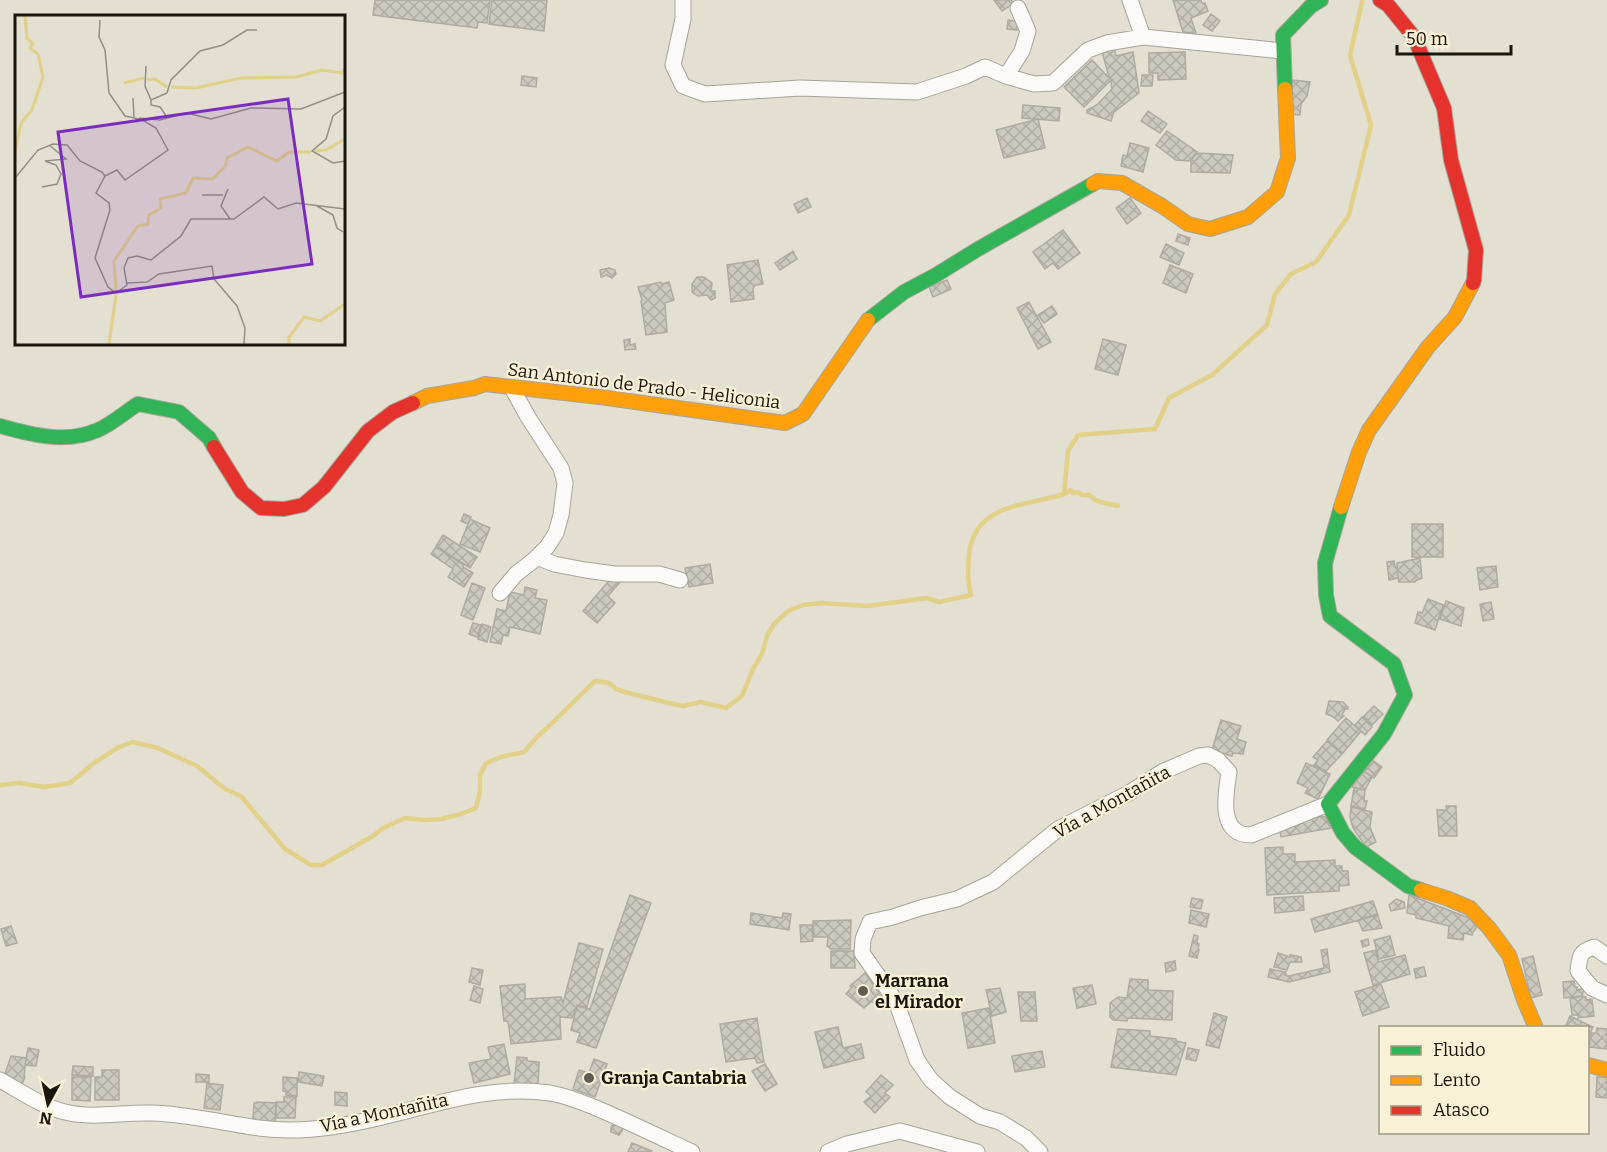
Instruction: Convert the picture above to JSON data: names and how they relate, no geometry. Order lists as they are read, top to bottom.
{
  "streets": {
    "street": ["San Antonio de Prado - Heliconia", "Vía a Montañita"]
  },
  "places": ["Marrana el Mirador", "Granja Cantabria"],
  "legend": ["Fluido", "Lento", "Atasco"],
  "scale_bar": "50 m",
  "north": "bottom"
}
